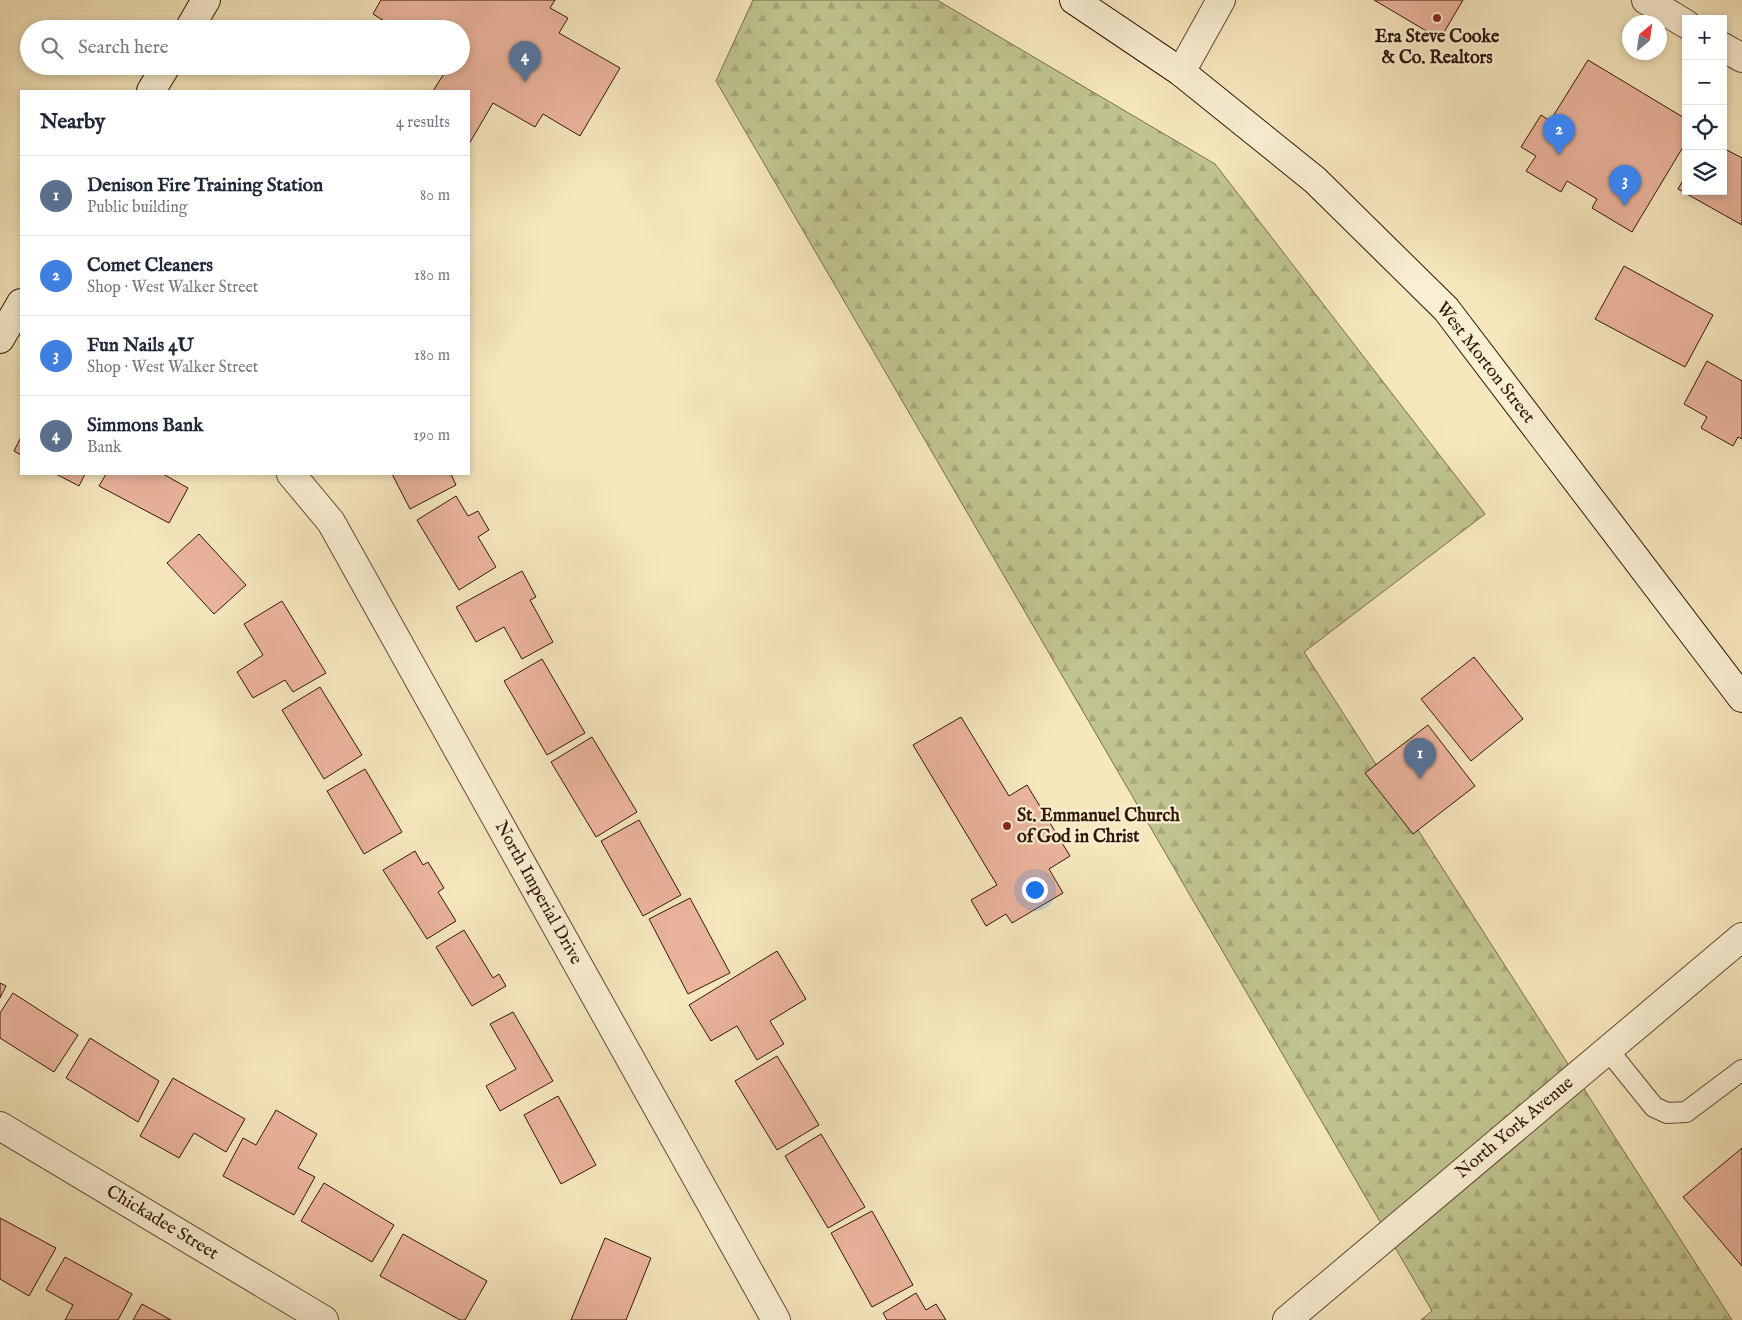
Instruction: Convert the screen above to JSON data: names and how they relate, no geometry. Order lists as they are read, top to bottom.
{
  "streets": {
    "street": [
      "West Morton Street",
      "North Imperial Drive",
      "North York Avenue",
      "Chickadee Street"
    ]
  },
  "places": ["Era Steve Cooke & Co. Realtors", "St. Emmanuel Church of God in Christ"],
  "north": "top right",
  "page": {
    "map_buttons": ["+", "−"],
    "search": "Search here",
    "pins": [
      "4",
      "2",
      "3",
      "1"
    ],
    "heading": ["Nearby", "4 results"],
    "list": [
      {
        "mark": "1",
        "name": "Denison Fire Training Station",
        "note": "Public building",
        "value": "80 m"
      },
      {
        "mark": "2",
        "name": "Comet Cleaners",
        "note": "Shop · West Walker Street",
        "value": "180 m"
      },
      {
        "mark": "3",
        "name": "Fun Nails 4U",
        "note": "Shop · West Walker Street",
        "value": "180 m"
      },
      {
        "mark": "4",
        "name": "Simmons Bank",
        "note": "Bank",
        "value": "190 m"
      }
    ]
  }
}
